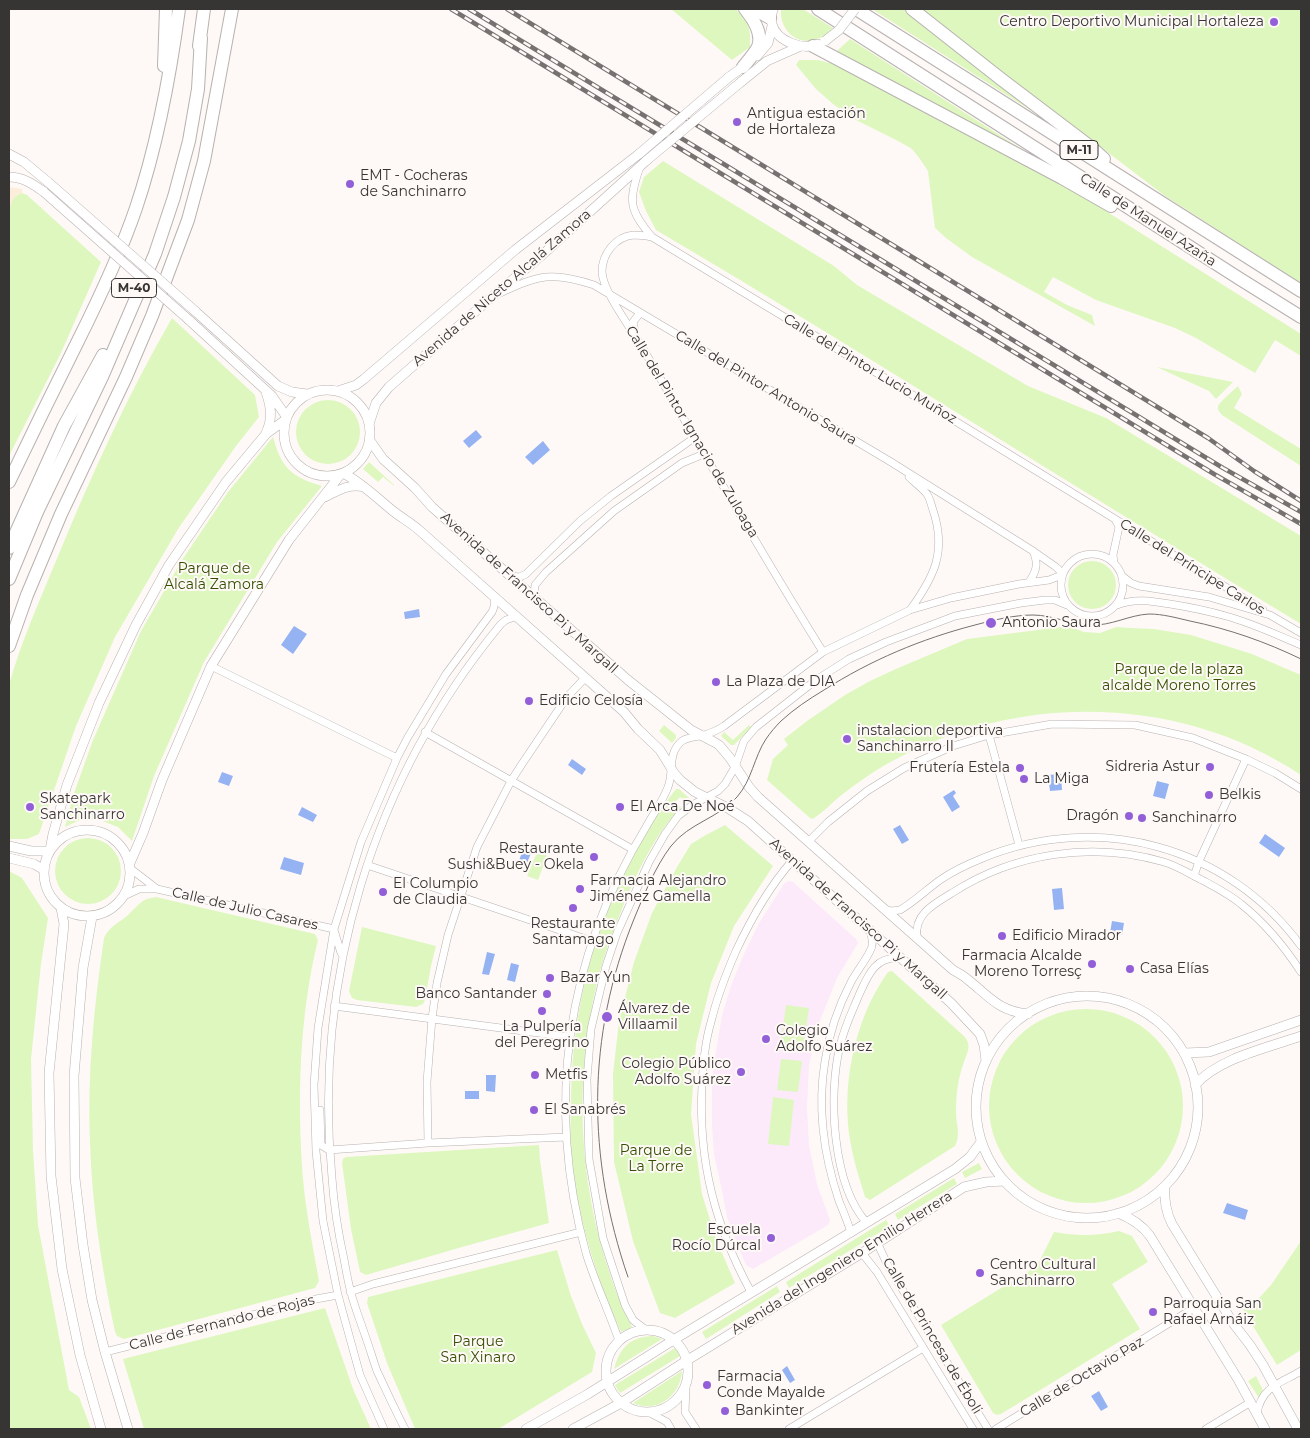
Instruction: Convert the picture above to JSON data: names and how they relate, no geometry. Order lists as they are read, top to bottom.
{
  "streets": {
    "highway": ["M-11", "Calle de Manuel Azaña", "M-40"],
    "street": [
      "Avenida de Niceto Alcalá Zamora",
      "Calle del Pintor Lucio Muñoz",
      "Calle del Pintor Antonio Saura",
      "Calle del Pintor Ignacio de Zuloaga",
      "Calle del Príncipe Carlos",
      "Avenida de Francisco Pi y Margall",
      "Calle de Julio Casares",
      "Avenida del Ingeniero Emilio Herrera",
      "Calle de Fernando de Rojas",
      "Calle de Princesa de Éboli",
      "Calle de Octavio Paz"
    ]
  },
  "crossings": [
    ["Calle de Manuel Azaña", "Avenida de Niceto Alcalá Zamora"],
    ["Avenida de Niceto Alcalá Zamora", "Calle del Pintor Lucio Muñoz"],
    ["Avenida de Niceto Alcalá Zamora", "Calle del Pintor Antonio Saura"],
    ["Avenida de Niceto Alcalá Zamora", "Avenida de Francisco Pi y Margall"],
    ["Calle del Pintor Lucio Muñoz", "Calle del Pintor Ignacio de Zuloaga"],
    ["Calle del Pintor Lucio Muñoz", "Calle del Príncipe Carlos"],
    ["Calle del Pintor Antonio Saura", "Calle del Pintor Ignacio de Zuloaga"],
    ["Calle del Pintor Antonio Saura", "Calle del Príncipe Carlos"],
    ["Avenida del Ingeniero Emilio Herrera", "Calle de Princesa de Éboli"]
  ],
  "parks": [
    "Parque de Alcalá Zamora",
    "Parque de la plaza alcalde Moreno Torres",
    "Parque de La Torre",
    "Parque San Xinaro"
  ],
  "places": [
    "Centro Deportivo Municipal Hortaleza",
    "Antigua estación de Hortaleza",
    "EMT - Cocheras de Sanchinarro",
    "Antonio Saura",
    "La Plaza de DIA",
    "Edificio Celosía",
    "instalacion deportiva Sanchinarro II",
    "Sidreria Astur",
    "Frutería Estela",
    "La Miga",
    "Belkis",
    "Skatepark Sanchinarro",
    "El Arca De Noé",
    "Dragón",
    "Sanchinarro",
    "Restaurante Sushi&Buey - Okela",
    "Farmacia Alejandro Jiménez Gamella",
    "El Columpio de Claudia",
    "Restaurante Santamago",
    "Edificio Mirador",
    "Farmacia Alcalde Moreno Torresç",
    "Casa Elías",
    "Bazar Yun",
    "Banco Santander",
    "La Pulpería del Peregrino",
    "Álvarez de Villaamil",
    "Colegio Adolfo Suárez",
    "Colegio Público Adolfo Suárez",
    "Metfis",
    "El Sanabrés",
    "Escuela Rocío Dúrcal",
    "Centro Cultural Sanchinarro",
    "Parroquia San Rafael Arnáiz",
    "Farmacia Conde Mayalde",
    "Bankinter"
  ]
}
